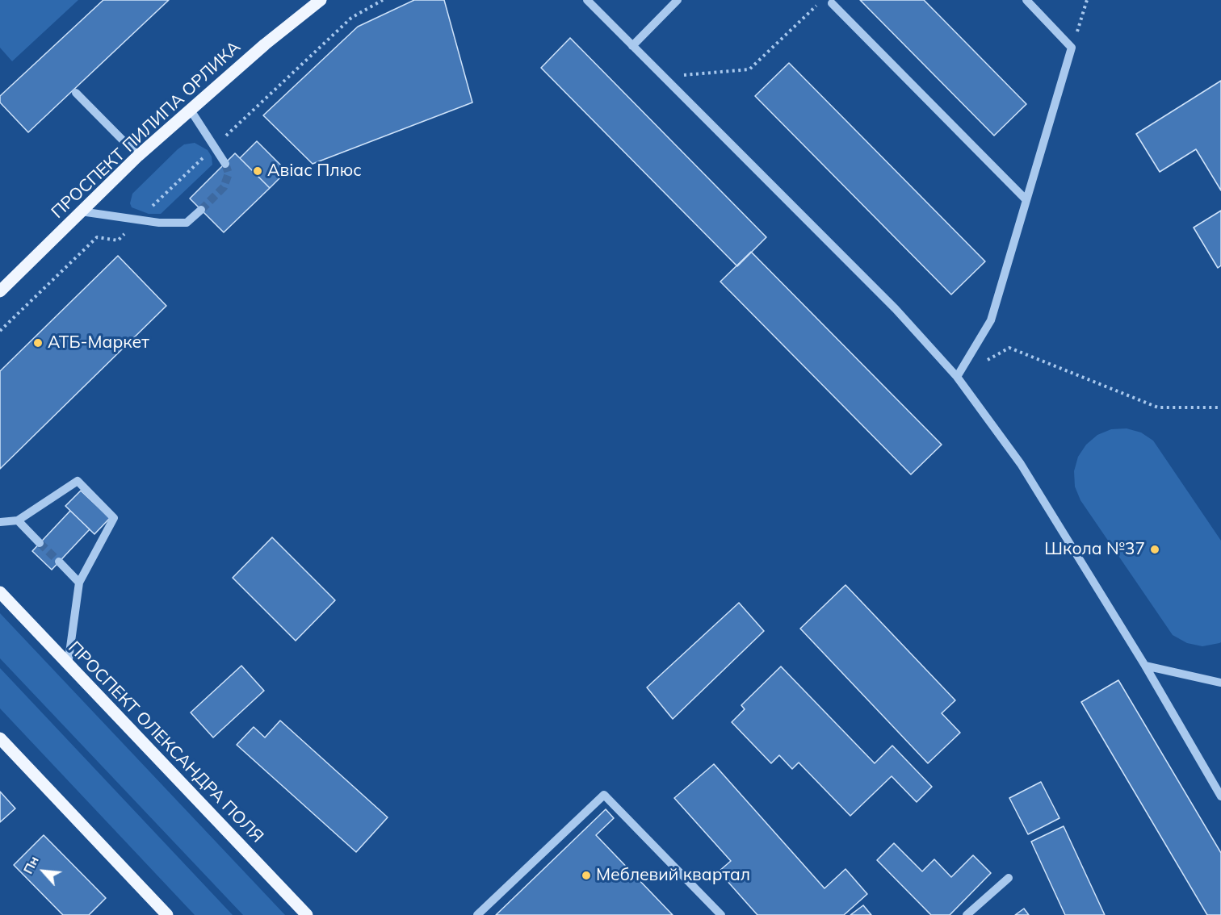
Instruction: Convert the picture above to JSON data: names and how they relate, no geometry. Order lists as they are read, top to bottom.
{
  "streets": {
    "main road": ["ПРОСПЕКТ ПИЛИПА ОРЛИКА", "ПРОСПЕКТ ОЛЕКСАНДРА ПОЛЯ"]
  },
  "places": [
    "Авіас Плюс",
    "АТБ-Маркет",
    "Школа №37",
    "Меблевий квартал"
  ],
  "north": "top left"
}
